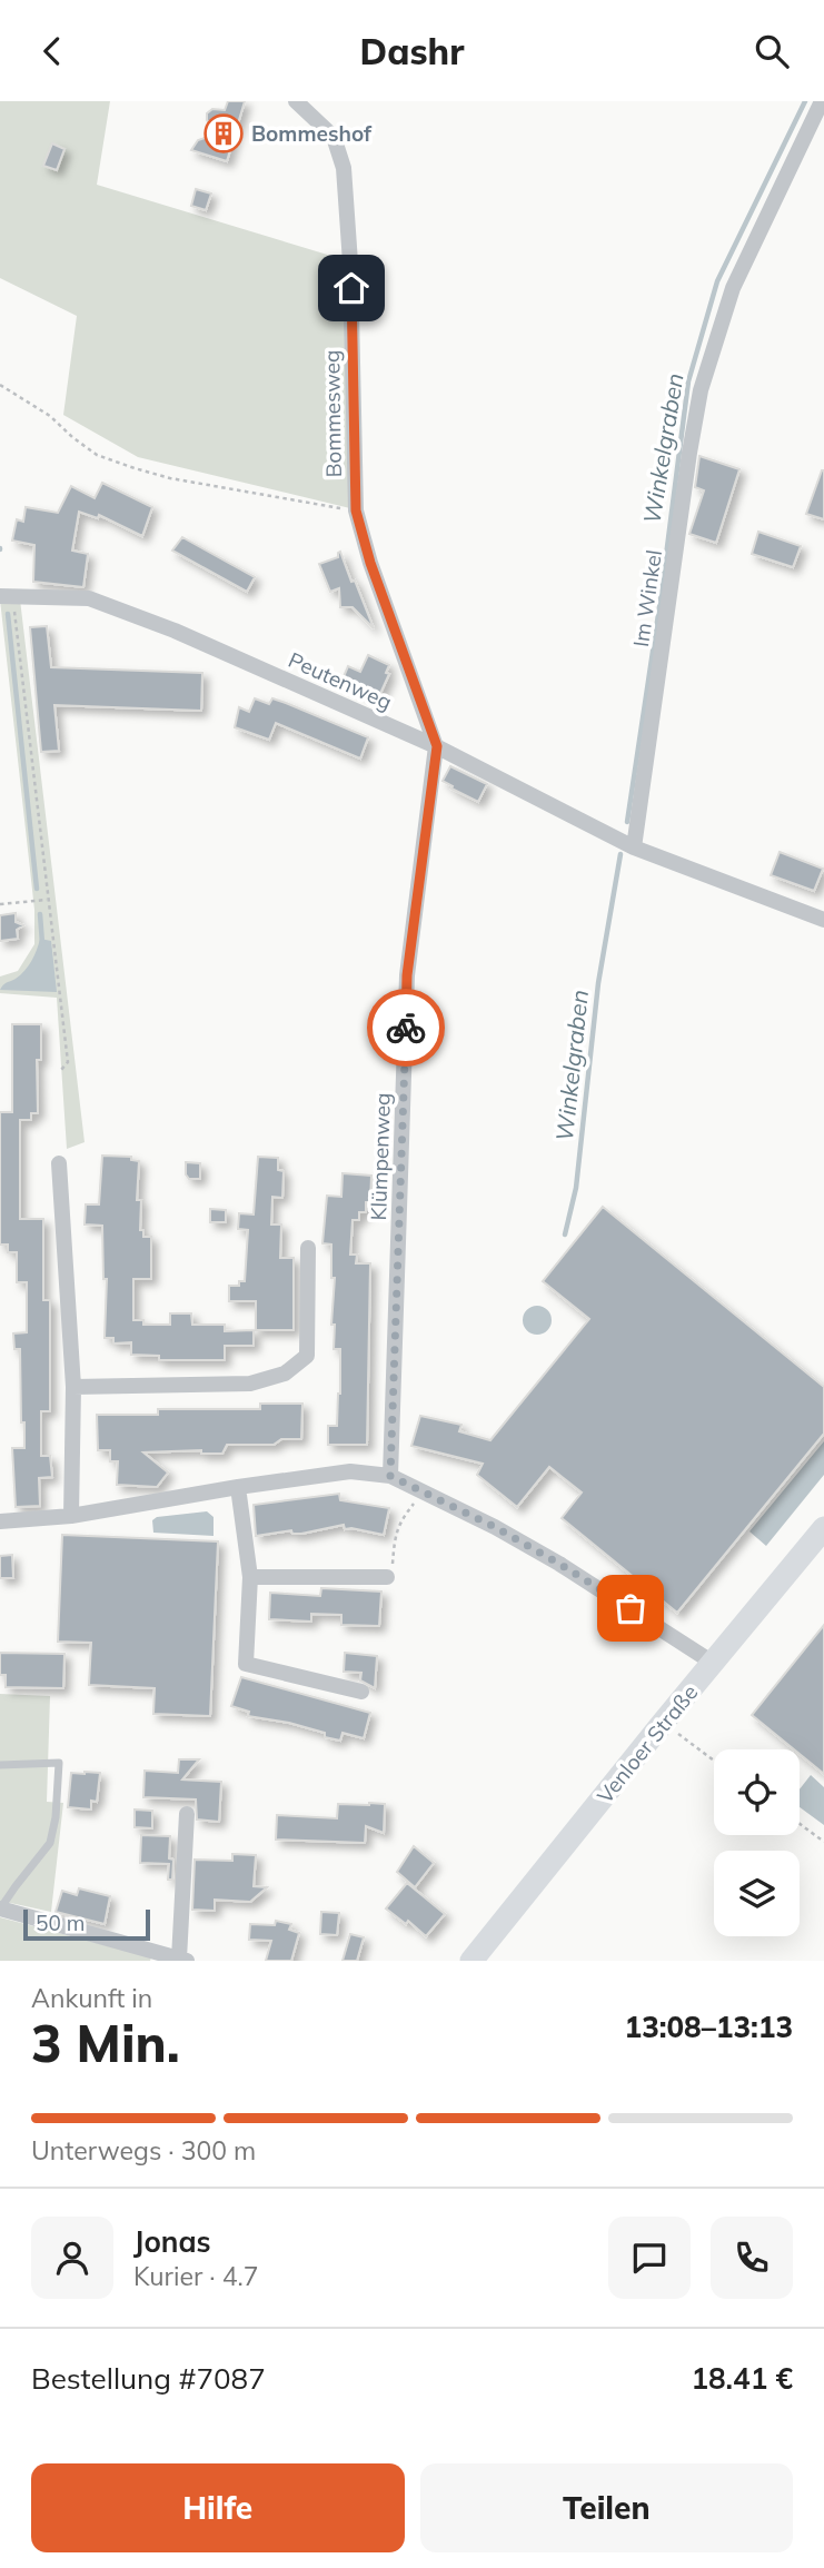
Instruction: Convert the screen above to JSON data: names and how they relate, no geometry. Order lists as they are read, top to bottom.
{
  "streets": {
    "main road": ["Venloer Straße"],
    "street": [
      "Bommesweg",
      "Im Winkel",
      "Peutenweg",
      "Klümpenweg"
    ]
  },
  "crossings": [
    ["Bommesweg", "Peutenweg"],
    ["Bommesweg", "Klümpenweg"],
    ["Im Winkel", "Peutenweg"],
    ["Peutenweg", "Klümpenweg"]
  ],
  "water": ["Winkelgraben"],
  "places": {
    "building": ["Bommeshof"]
  },
  "scale_bar": "50 m",
  "page": {
    "header": "Dashr",
    "scale": "50 m",
    "heading": ["3 Min.", "Ankunft in", "13:08–13:13"],
    "panel": [
      "Jonas",
      "Kurier · 4.7",
      "Bestellung #7087",
      "18.41 €"
    ],
    "bar": "Unterwegs · 300 m",
    "buttons": ["Hilfe", "Teilen"]
  }
}
